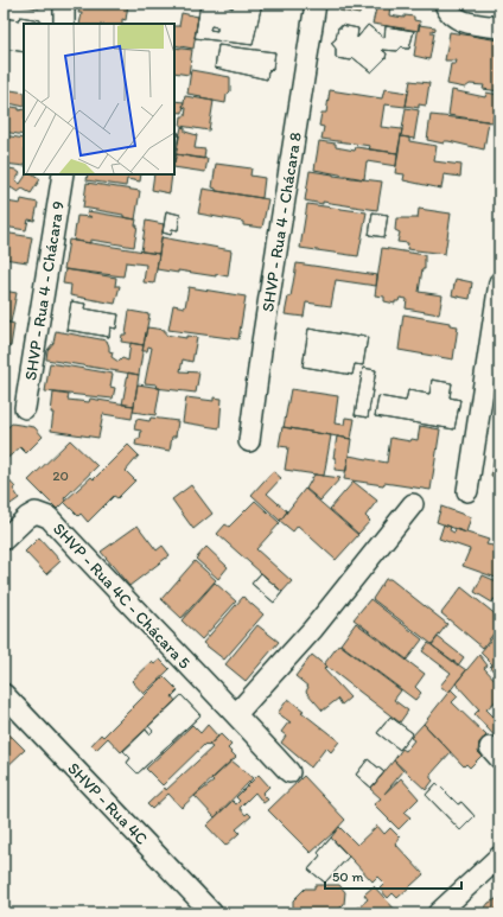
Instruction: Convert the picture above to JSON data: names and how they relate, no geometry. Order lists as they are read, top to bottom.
{
  "streets": {
    "street": [
      "SHVP - Rua 4 - Chácara 8",
      "SHVP - Rua 4 - Chácara 9",
      "SHVP - Rua 4C - Chácara 5",
      "SHVP - Rua 4C"
    ]
  },
  "house_numbers": ["20"],
  "scale_bar": "50 m"
}
